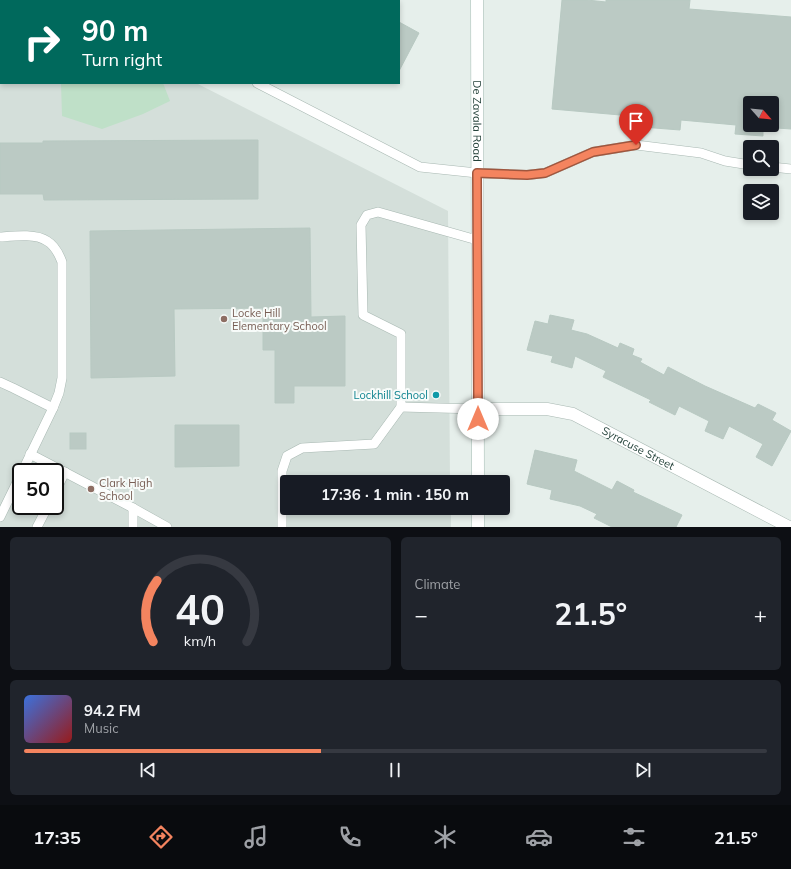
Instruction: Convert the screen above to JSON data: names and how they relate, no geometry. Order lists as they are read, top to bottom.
{
  "streets": {
    "main road": ["De Zavala Road", "Syracuse Street"]
  },
  "crossings": [
    ["De Zavala Road", "Syracuse Street"]
  ],
  "places": ["Locke Hill Elementary School", "Lockhill School", "Clark High School"],
  "north": "bottom right",
  "page": {
    "turn": ["90 m", "Turn right"],
    "limit": "50",
    "trip": "17:36 · 1 min · 150 m",
    "tile": "Climate",
    "heat": ["−", "21.5°", "+"],
    "song": ["94.2 FM", "Music"],
    "tabs": ["17:35", "21.5°"],
    "gauge": ["40", "km/h"]
  }
}
